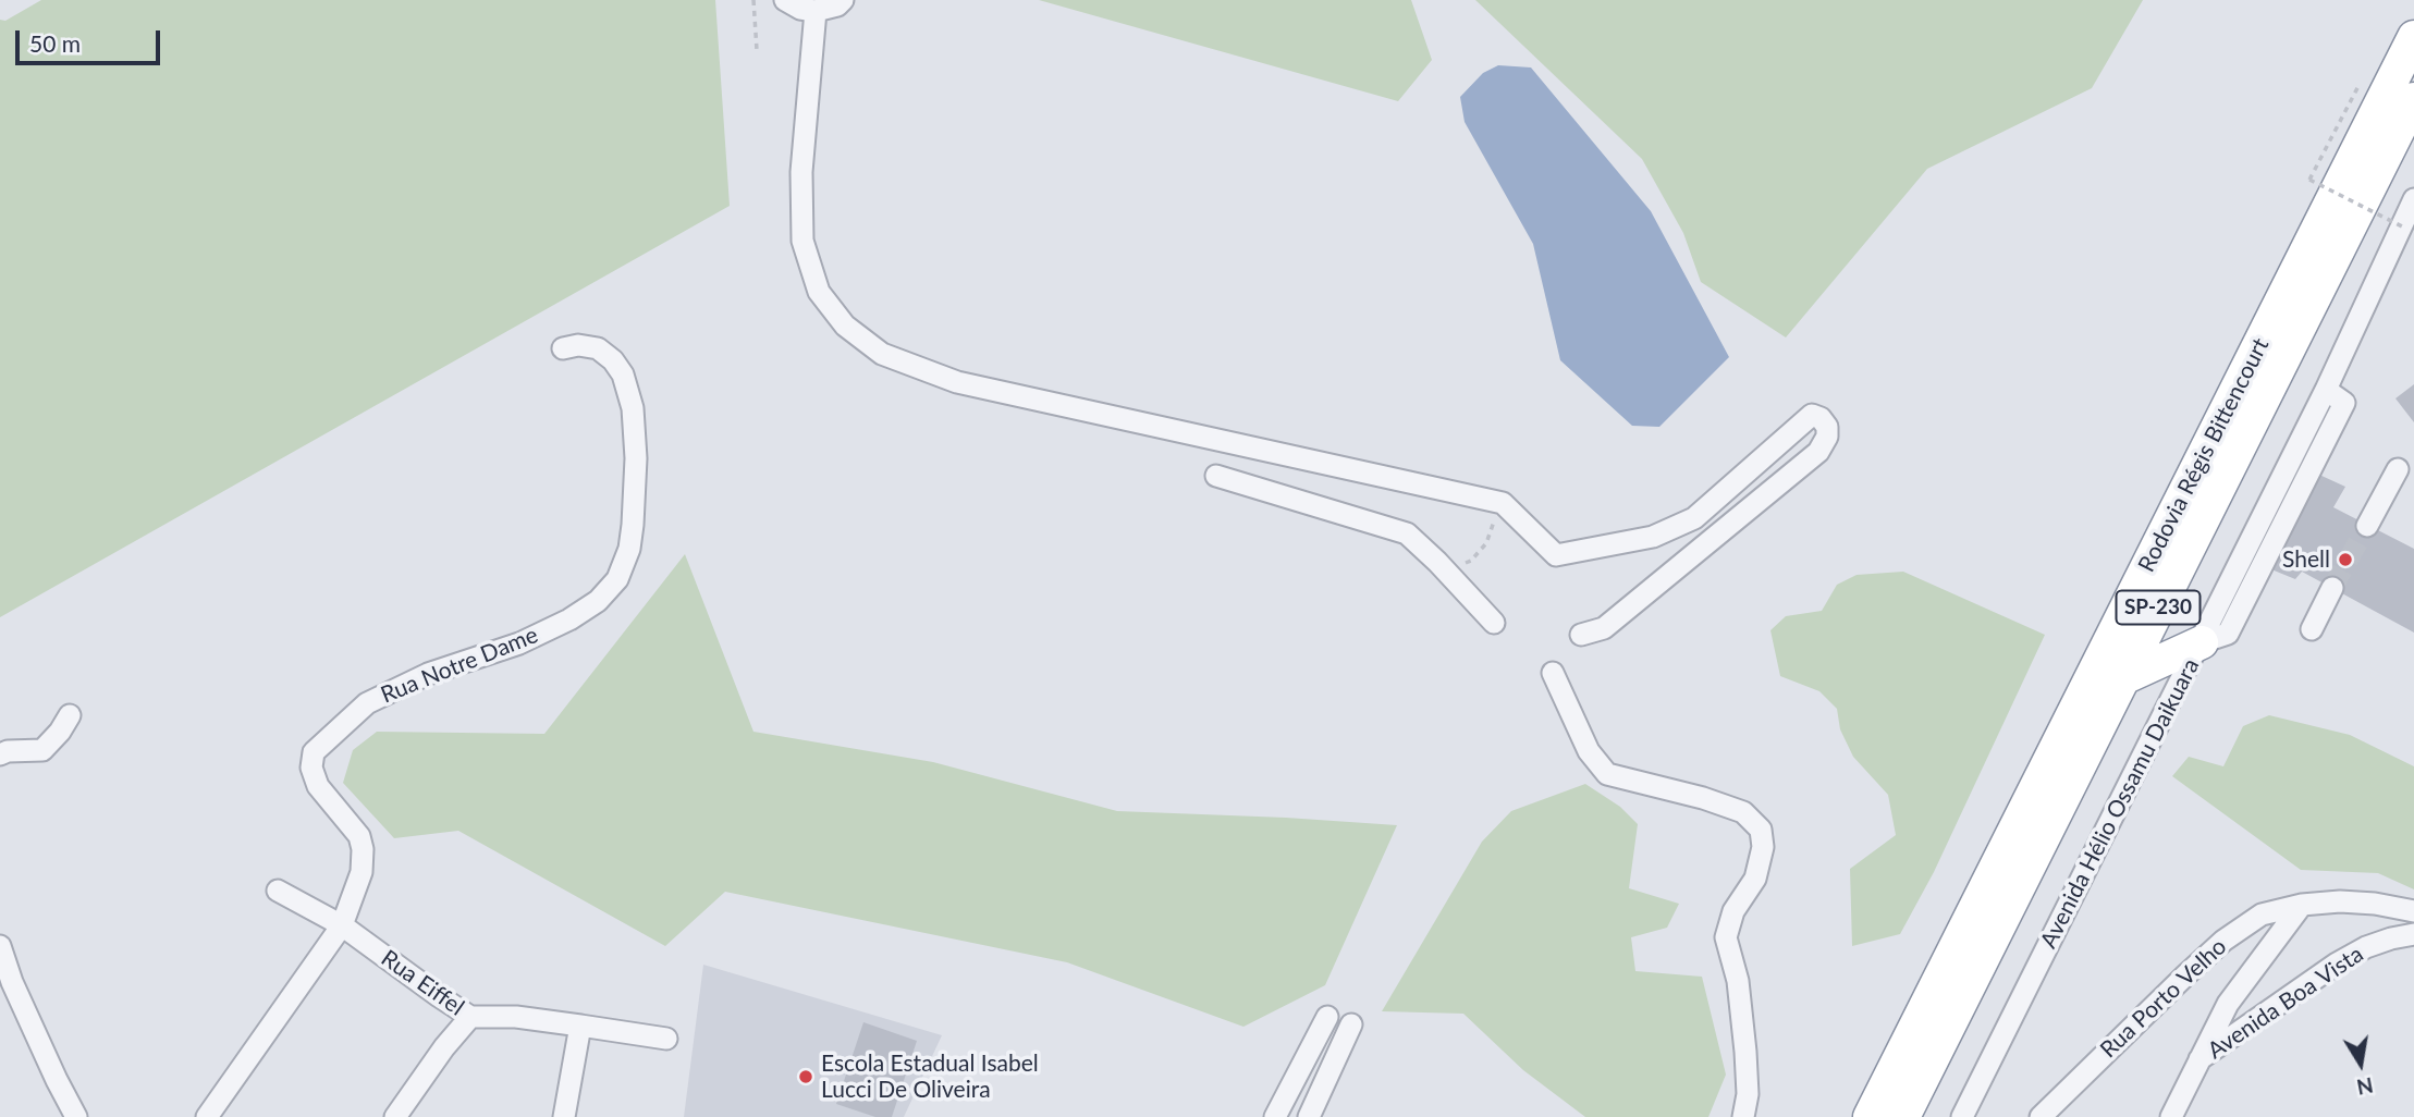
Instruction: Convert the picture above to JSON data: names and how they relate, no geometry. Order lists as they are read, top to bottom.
{
  "streets": {
    "highway": ["Rodovia Régis Bittencourt", "SP-230"],
    "street": [
      "Rua Notre Dame",
      "Avenida Hélio Ossamu Daikuara",
      "Rua Eiffel",
      "Rua Porto Velho",
      "Avenida Boa Vista"
    ]
  },
  "crossings": [
    ["Rua Notre Dame", "Rua Eiffel"]
  ],
  "places": ["Shell", "Escola Estadual Isabel Lucci De Oliveira"],
  "scale_bar": "50 m",
  "north": "bottom"
}
